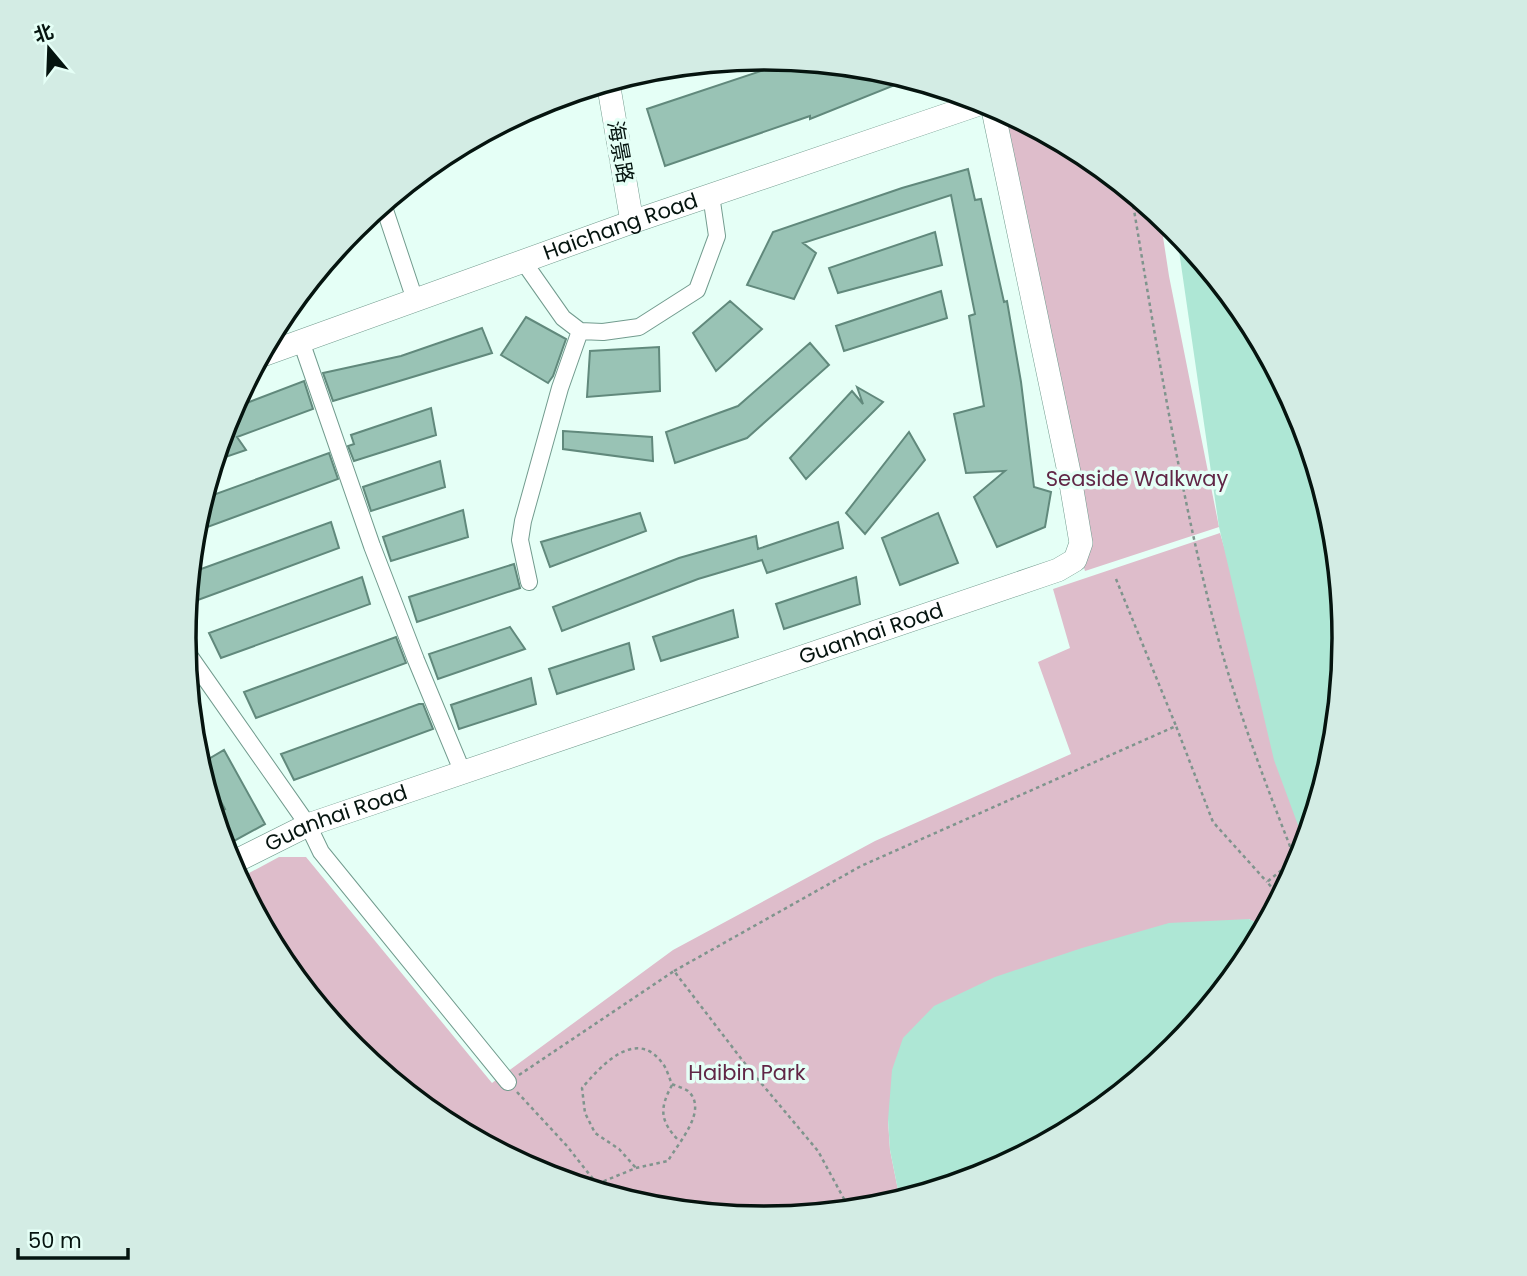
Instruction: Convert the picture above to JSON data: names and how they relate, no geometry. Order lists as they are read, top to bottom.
{
  "streets": {
    "street": ["海景路", "Haichang Road", "Guanhai Road"]
  },
  "crossings": [
    ["海景路", "Haichang Road"]
  ],
  "parks": ["Seaside Walkway", "Haibin Park"],
  "scale_bar": "50 m",
  "north": "top"
}
